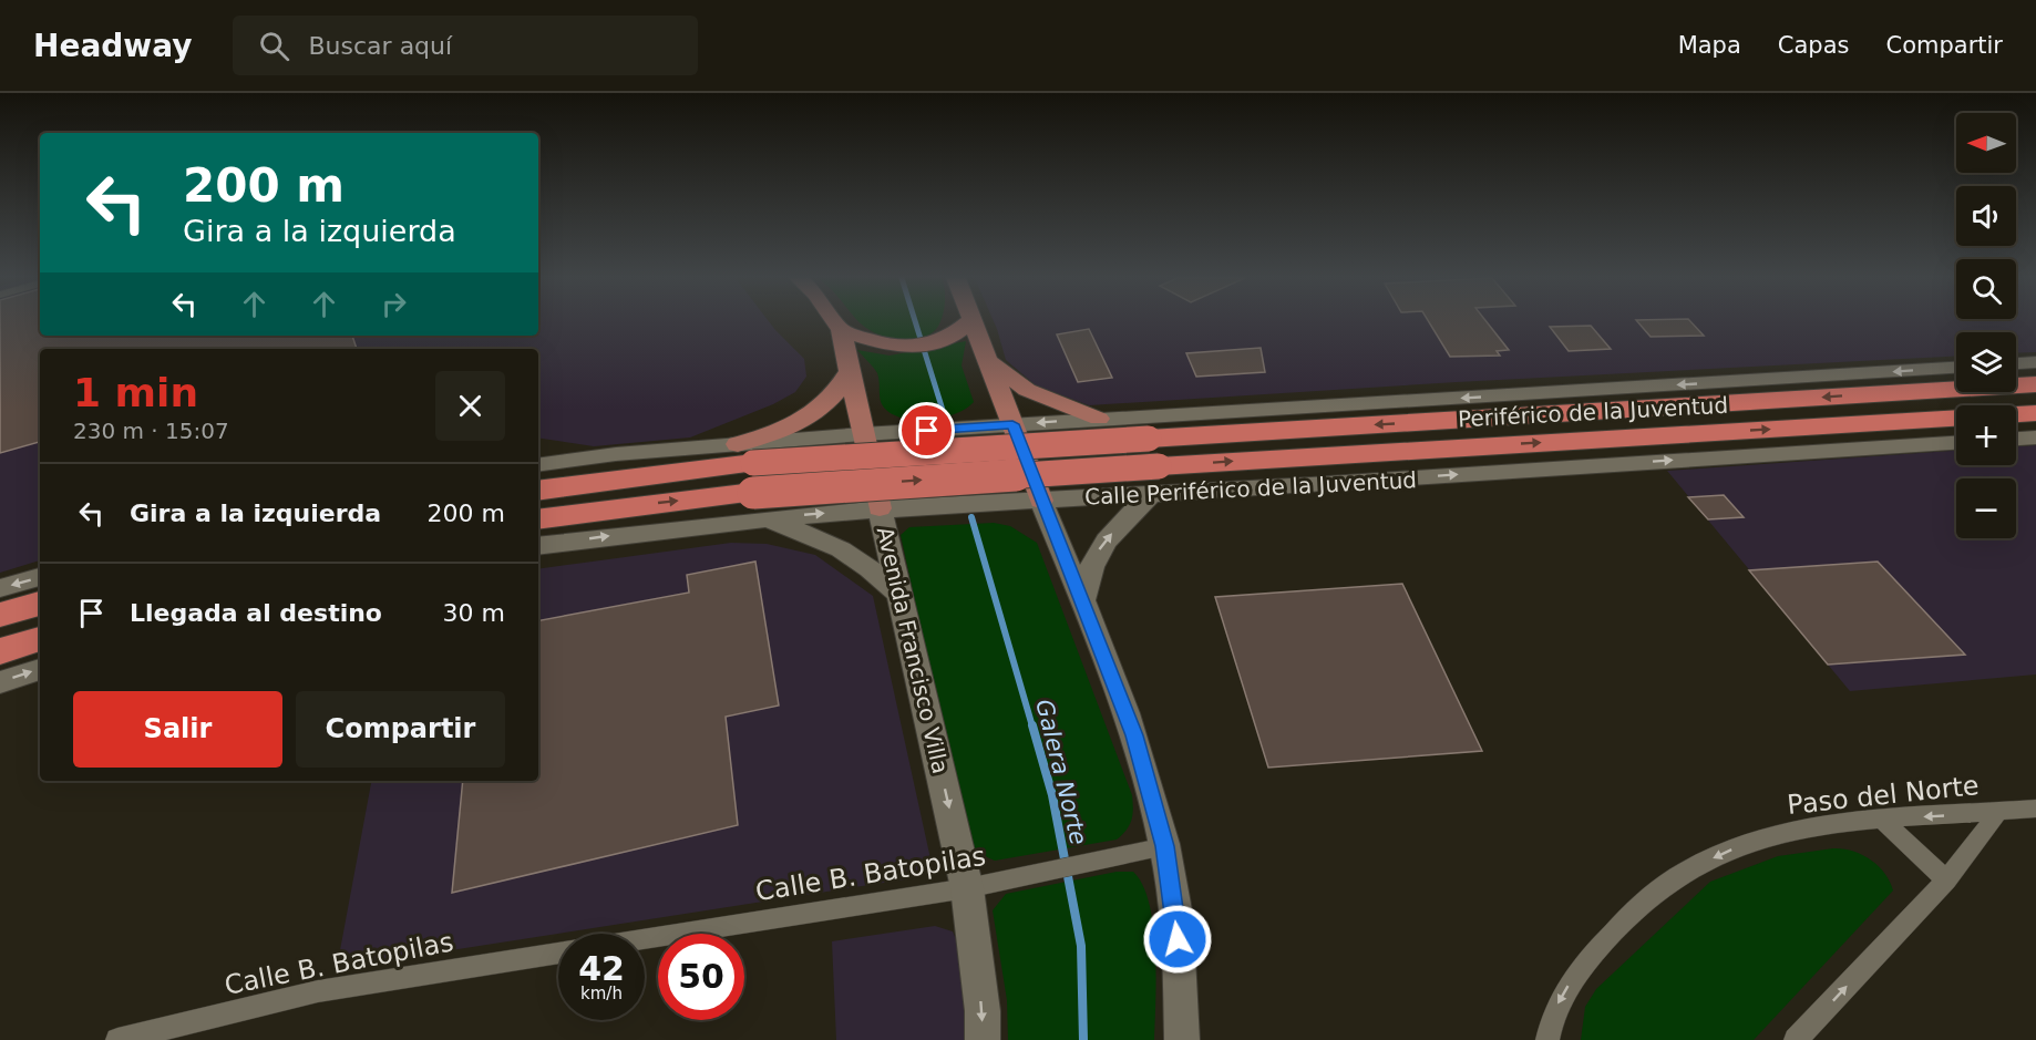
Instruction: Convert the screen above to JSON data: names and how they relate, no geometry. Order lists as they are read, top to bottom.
{
  "streets": {
    "highway": ["Periférico de la Juventud"],
    "main road": ["Calle Periférico de la Juventud", "Avenida Francisco Villa"],
    "street": ["Paso del Norte", "Calle B. Batopilas"]
  },
  "crossings": [
    ["Periférico de la Juventud", "Calle Periférico de la Juventud"],
    ["Calle Periférico de la Juventud", "Avenida Francisco Villa"],
    ["Avenida Francisco Villa", "Calle B. Batopilas"]
  ],
  "one_way": ["Paso del Norte"],
  "water": ["Galera Norte"],
  "north": "left",
  "page": {
    "header": "Headway",
    "search": "Buscar aquí",
    "nav": ["Mapa", "Capas", "Compartir"],
    "map_buttons": ["+", "−"],
    "turn": ["200 m", "Gira a la izquierda"],
    "heading": ["1 min", "230 m · 15:07"],
    "list": [
      {
        "name": "Gira a la izquierda",
        "value": "200 m"
      },
      {
        "name": "Llegada al destino",
        "value": "30 m"
      }
    ],
    "buttons": ["Salir", "Compartir"],
    "speed": "42 km/h",
    "limit": "50"
  }
}
